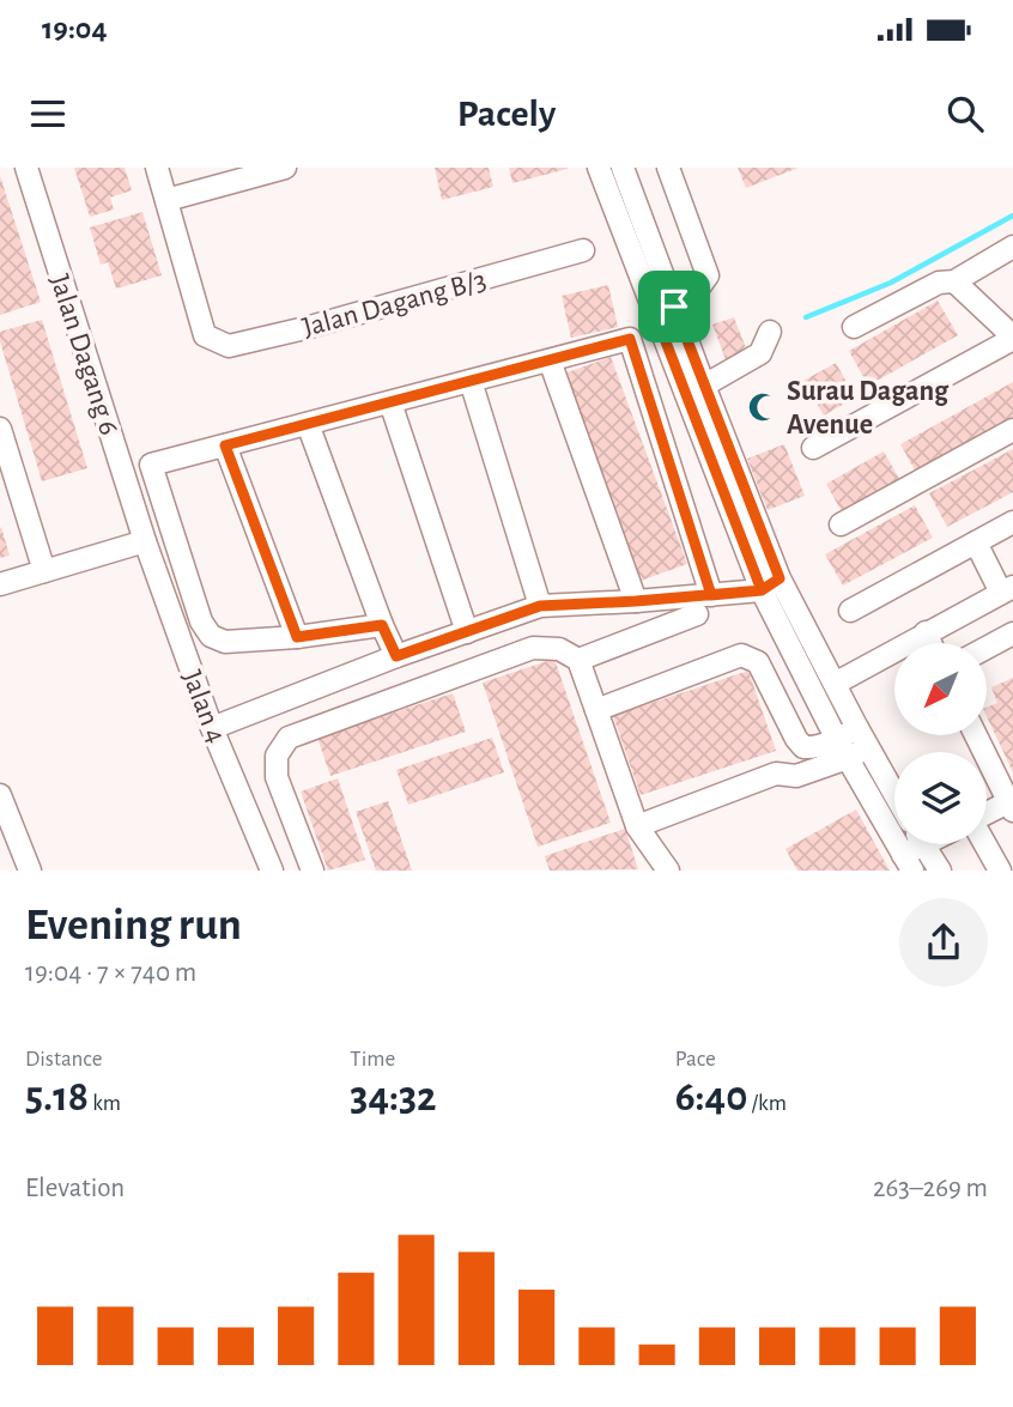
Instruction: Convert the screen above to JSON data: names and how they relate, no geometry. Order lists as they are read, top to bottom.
{
  "streets": {
    "street": ["Jalan Dagang B/3", "Jalan Dagang 6", "Jalan 4"]
  },
  "crossings": [
    ["Jalan Dagang 6", "Jalan 4"]
  ],
  "places": {
    "mosque": ["Surau Dagang Avenue"]
  },
  "north": "bottom left",
  "page": {
    "status": "19:04",
    "header": "Pacely",
    "heading": ["Evening run", "19:04 · 7 × 740 m"],
    "stats": [
      ["Distance", "5.18 km"],
      ["Time", "34:32"],
      ["Pace", "6:40 /km"]
    ],
    "chart": ["Elevation", "263–269 m"]
  }
}
